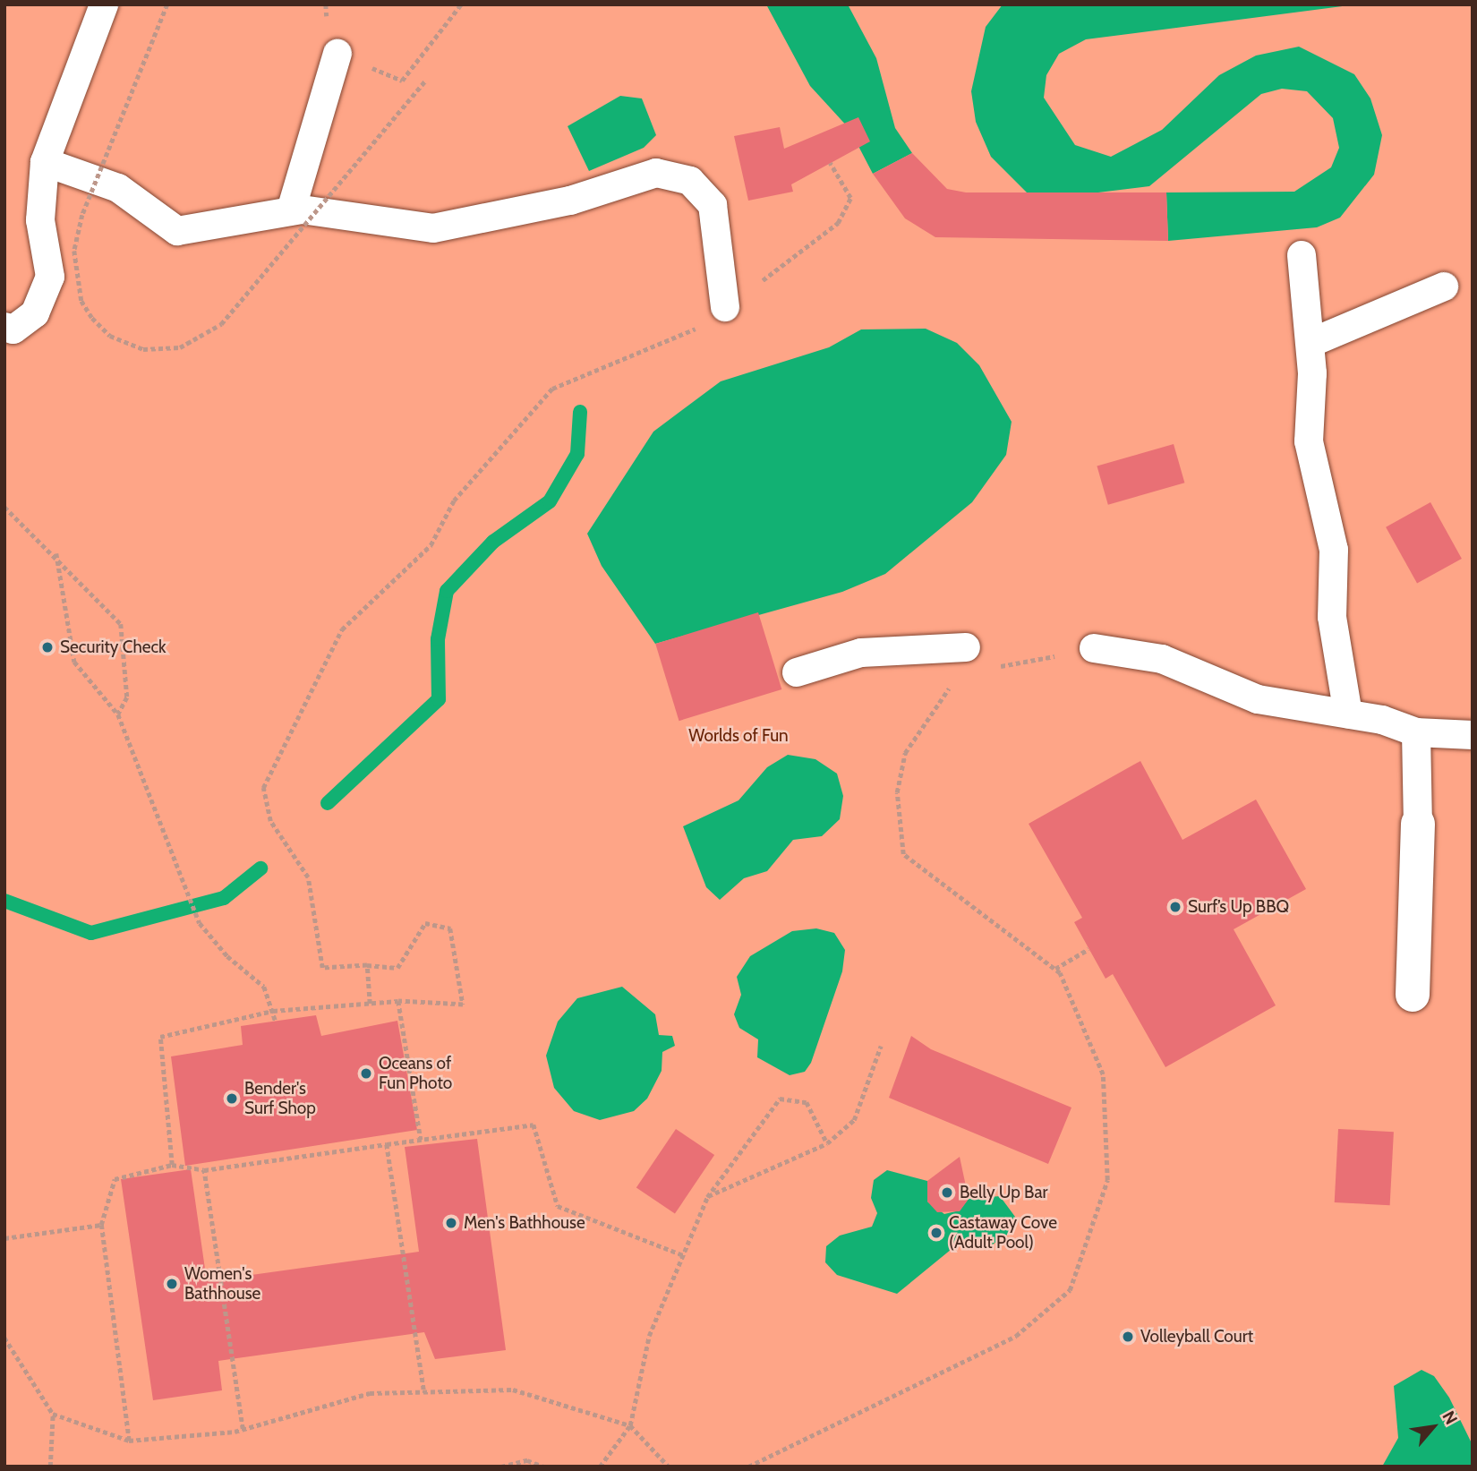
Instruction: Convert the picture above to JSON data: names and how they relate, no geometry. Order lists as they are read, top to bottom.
{
  "parks": ["Worlds of Fun"],
  "places": [
    "Security Check",
    "Surf’s Up BBQ",
    "Oceans of Fun Photo",
    "Bender's Surf Shop",
    "Belly Up Bar",
    "Men's Bathhouse",
    "Castaway Cove (Adult Pool)",
    "Women's Bathhouse",
    "Volleyball Court"
  ],
  "north": "top right"
}
